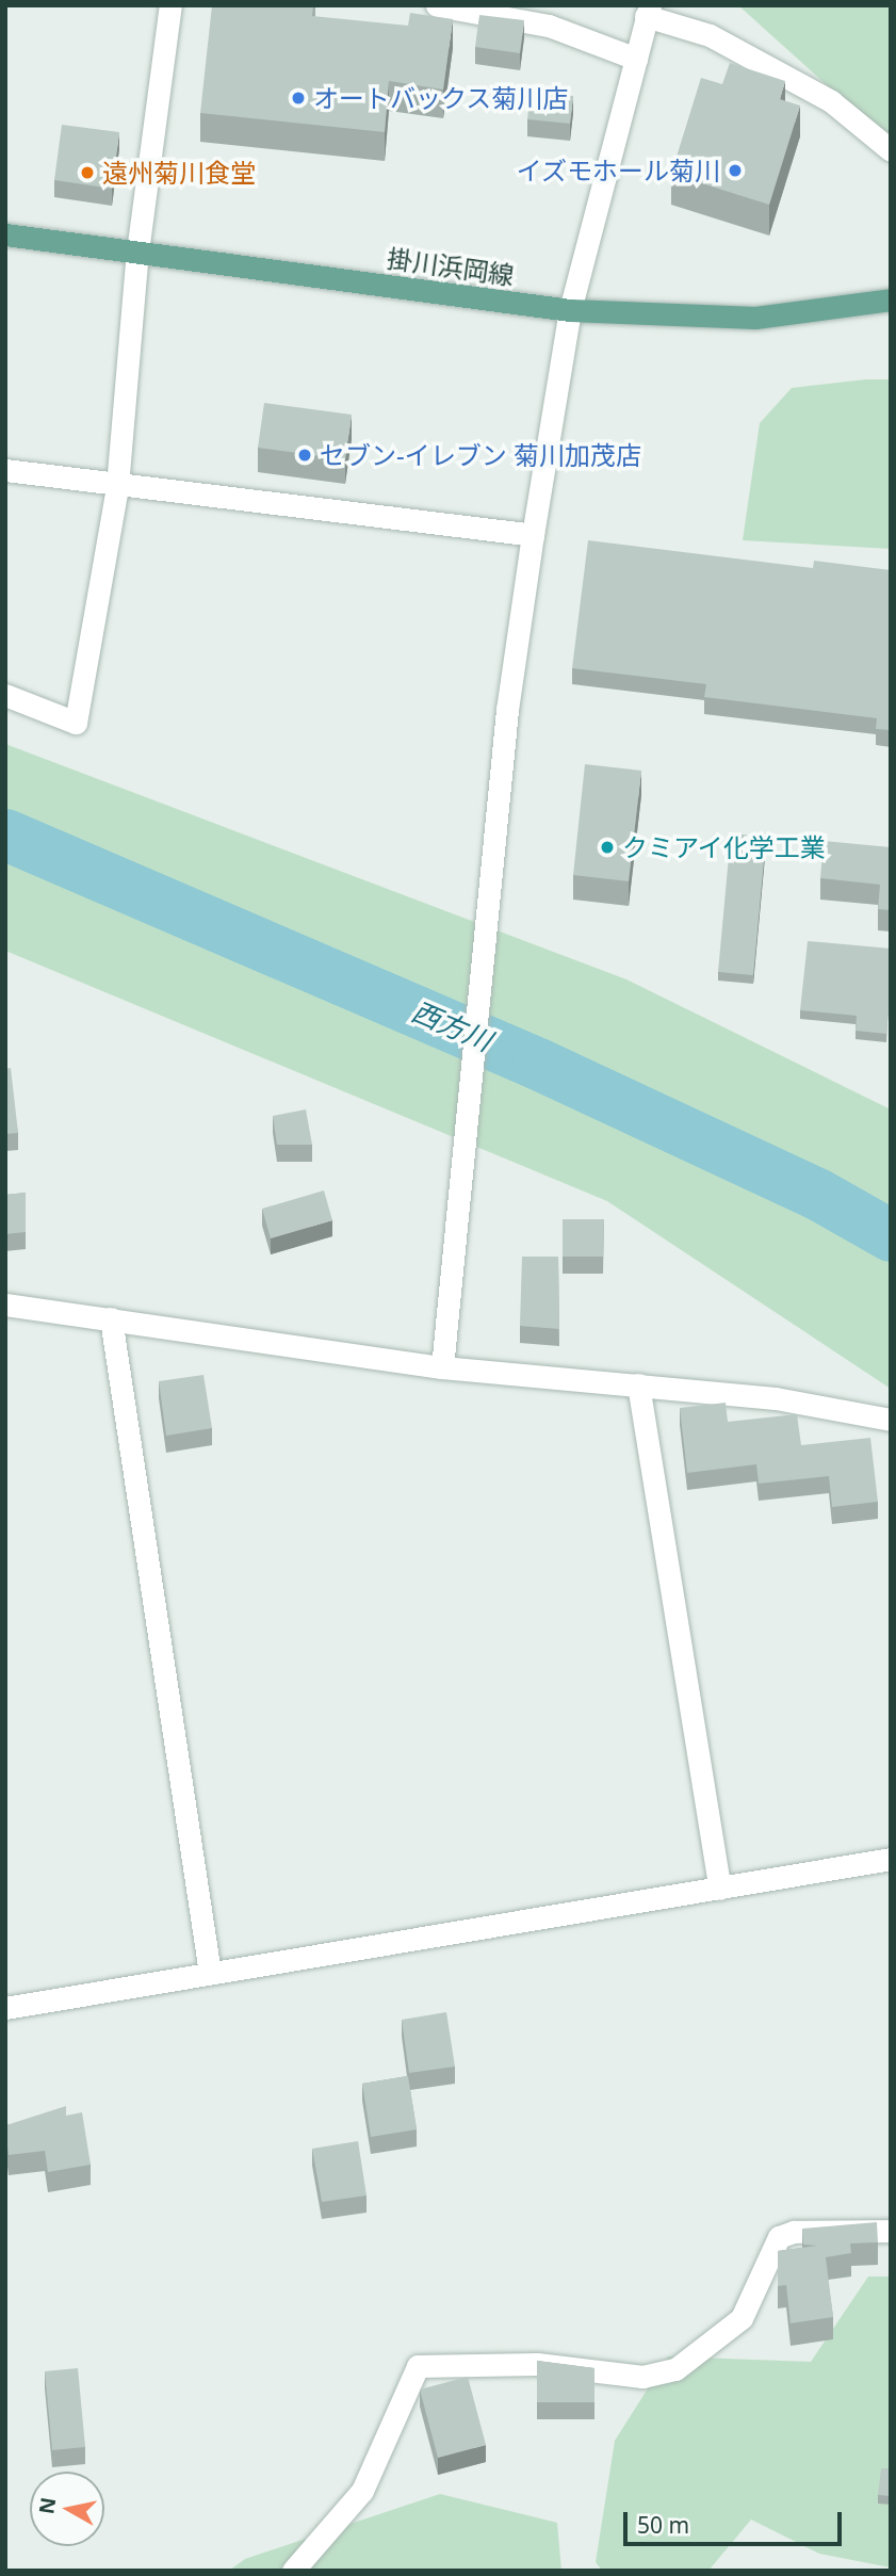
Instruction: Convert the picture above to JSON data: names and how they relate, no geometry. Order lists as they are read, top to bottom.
{
  "streets": {
    "main road": ["掛川浜岡線"]
  },
  "water": ["西方川"],
  "places": [
    "オートバックス菊川店",
    "イズモホール菊川",
    "遠州菊川食堂",
    "セブン-イレブン 菊川加茂店",
    "クミアイ化学工業"
  ],
  "scale_bar": "50 m",
  "north": "left"
}
